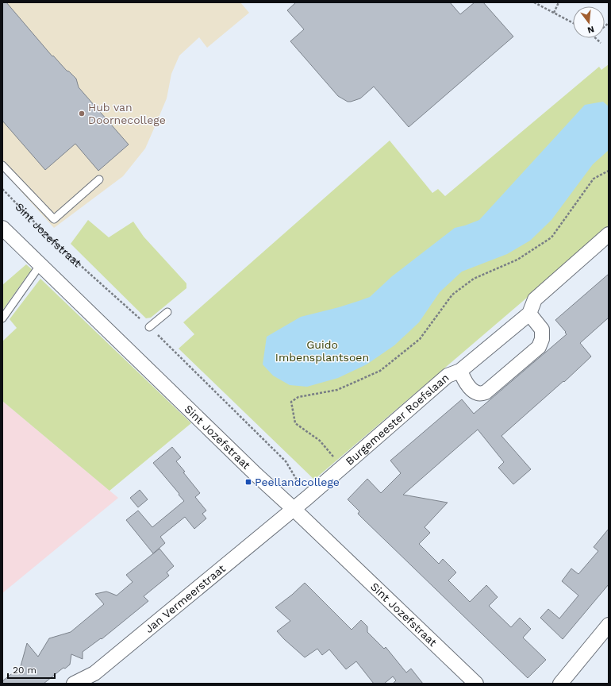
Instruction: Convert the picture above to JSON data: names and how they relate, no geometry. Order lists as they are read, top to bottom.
{
  "streets": {
    "street": ["Sint Jozefstraat", "Burgemeester Roefslaan", "Jan Vermeerstraat"]
  },
  "crossings": [
    ["Sint Jozefstraat", "Burgemeester Roefslaan"],
    ["Sint Jozefstraat", "Jan Vermeerstraat"],
    ["Burgemeester Roefslaan", "Jan Vermeerstraat"]
  ],
  "parks": ["Guido Imbensplantsoen"],
  "places": {
    "other": ["Hub van Doornecollege"],
    "transit": ["Peellandcollege"]
  },
  "scale_bar": "20 m",
  "north": "bottom"
}
